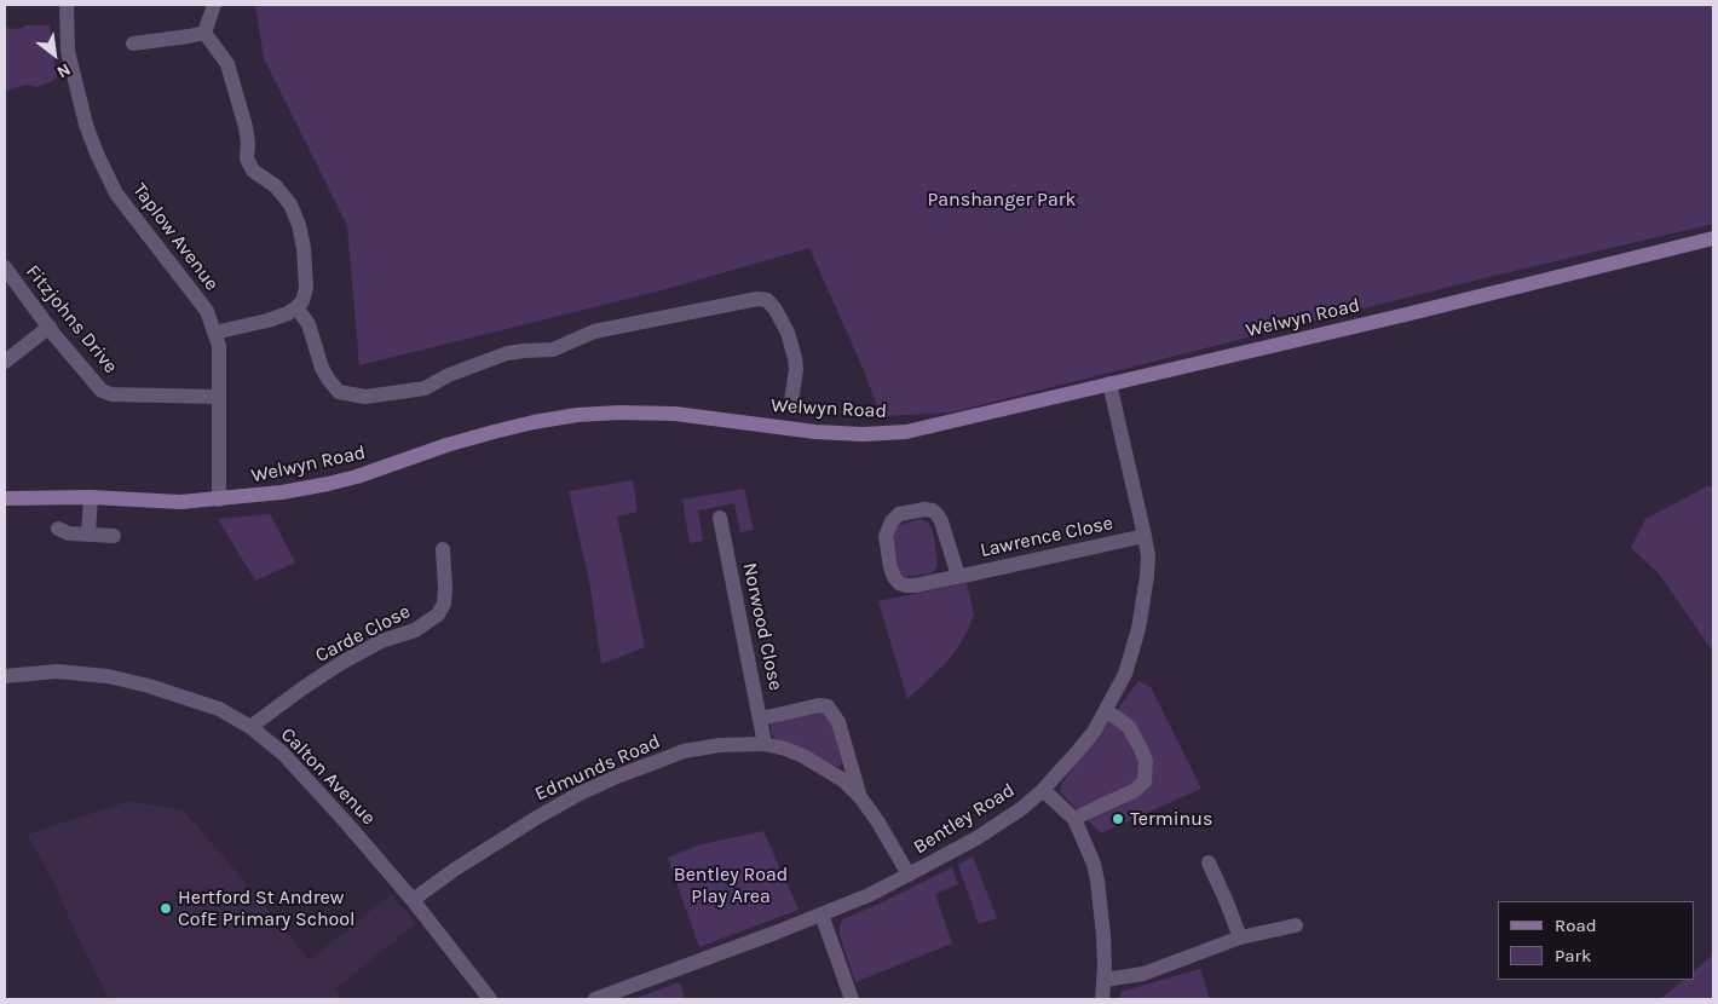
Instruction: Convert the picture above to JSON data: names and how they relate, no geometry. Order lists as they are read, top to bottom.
{
  "streets": {
    "main road": ["Welwyn Road"],
    "street": [
      "Taplow Avenue",
      "Fitzjohns Drive",
      "Lawrence Close",
      "Norwood Close",
      "Carde Close",
      "Edmunds Road",
      "Calton Avenue",
      "Bentley Road"
    ]
  },
  "crossings": [
    ["Taplow Avenue", "Welwyn Road"],
    ["Taplow Avenue", "Fitzjohns Drive"],
    ["Welwyn Road", "Bentley Road"],
    ["Lawrence Close", "Bentley Road"],
    ["Norwood Close", "Edmunds Road"],
    ["Carde Close", "Calton Avenue"],
    ["Edmunds Road", "Calton Avenue"],
    ["Edmunds Road", "Bentley Road"]
  ],
  "parks": ["Panshanger Park", "Bentley Road Play Area"],
  "places": ["Terminus", "Hertford St Andrew CofE Primary School"],
  "legend": ["Road", "Park"],
  "north": "bottom right"
}
